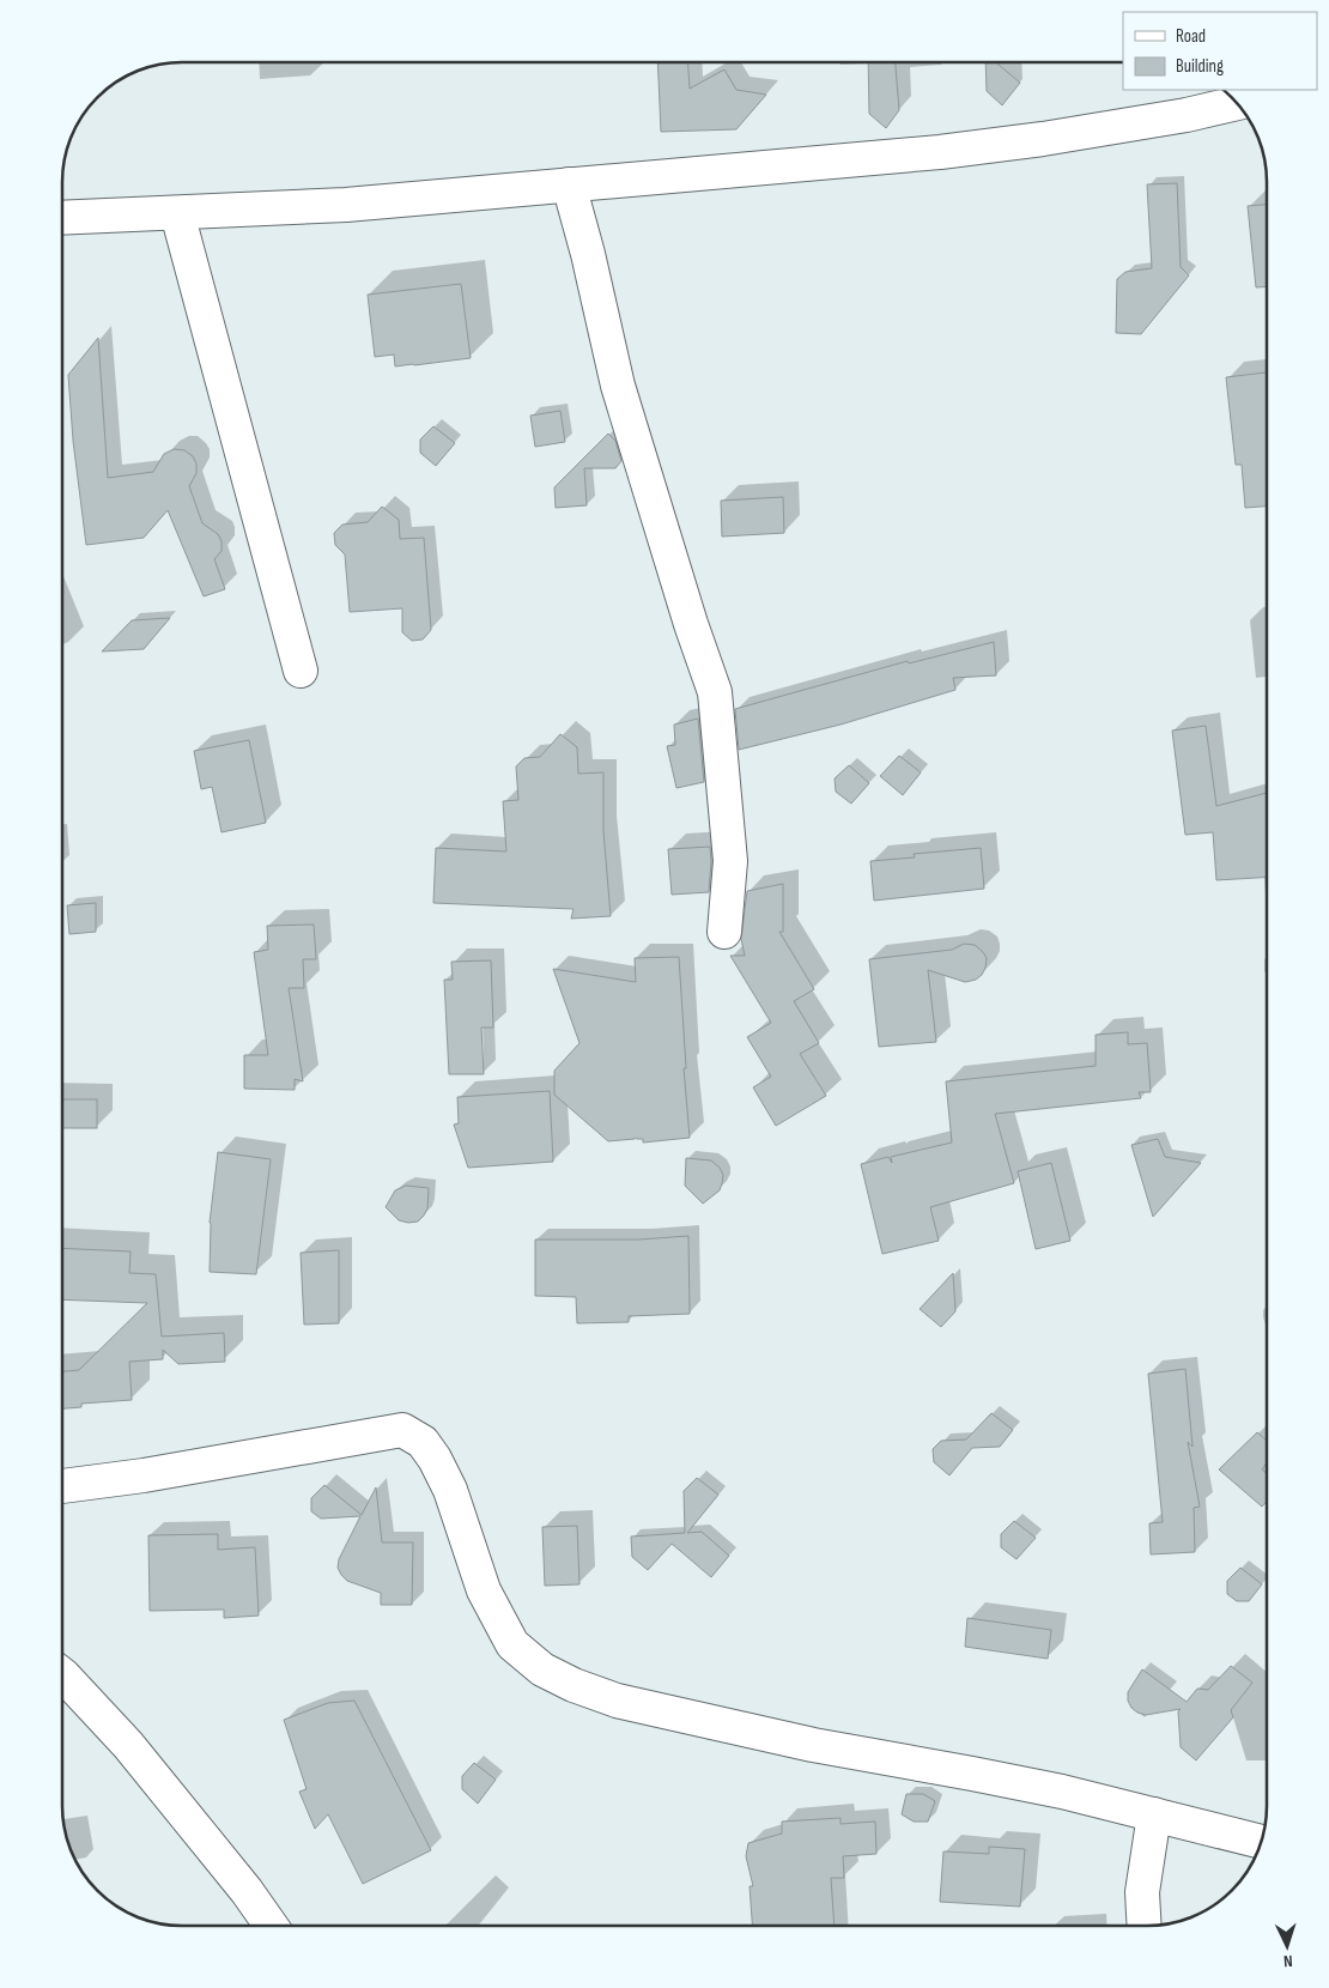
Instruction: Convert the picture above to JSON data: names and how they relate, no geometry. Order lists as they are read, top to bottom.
{
  "legend": ["Road", "Building"],
  "north": "bottom"
}
